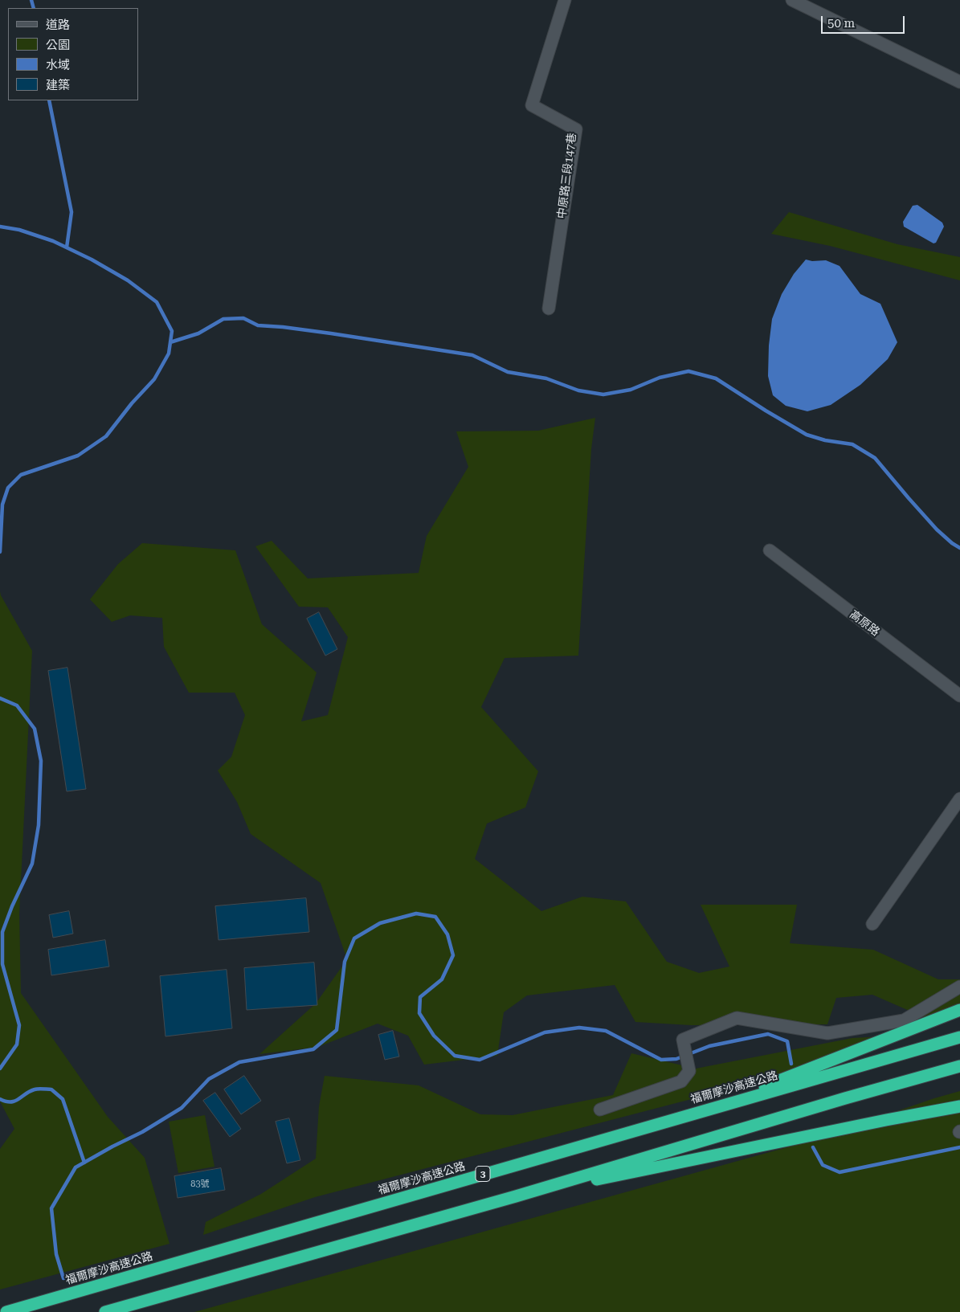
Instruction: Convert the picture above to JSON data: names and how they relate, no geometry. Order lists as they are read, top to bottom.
{
  "streets": {
    "highway": ["福爾摩沙高速公路", "3"],
    "street": ["中原路三段147巷", "高原路"]
  },
  "house_numbers": ["83號"],
  "legend": [
    "道路",
    "公園",
    "水域",
    "建築"
  ],
  "scale_bar": "50 m"
}
